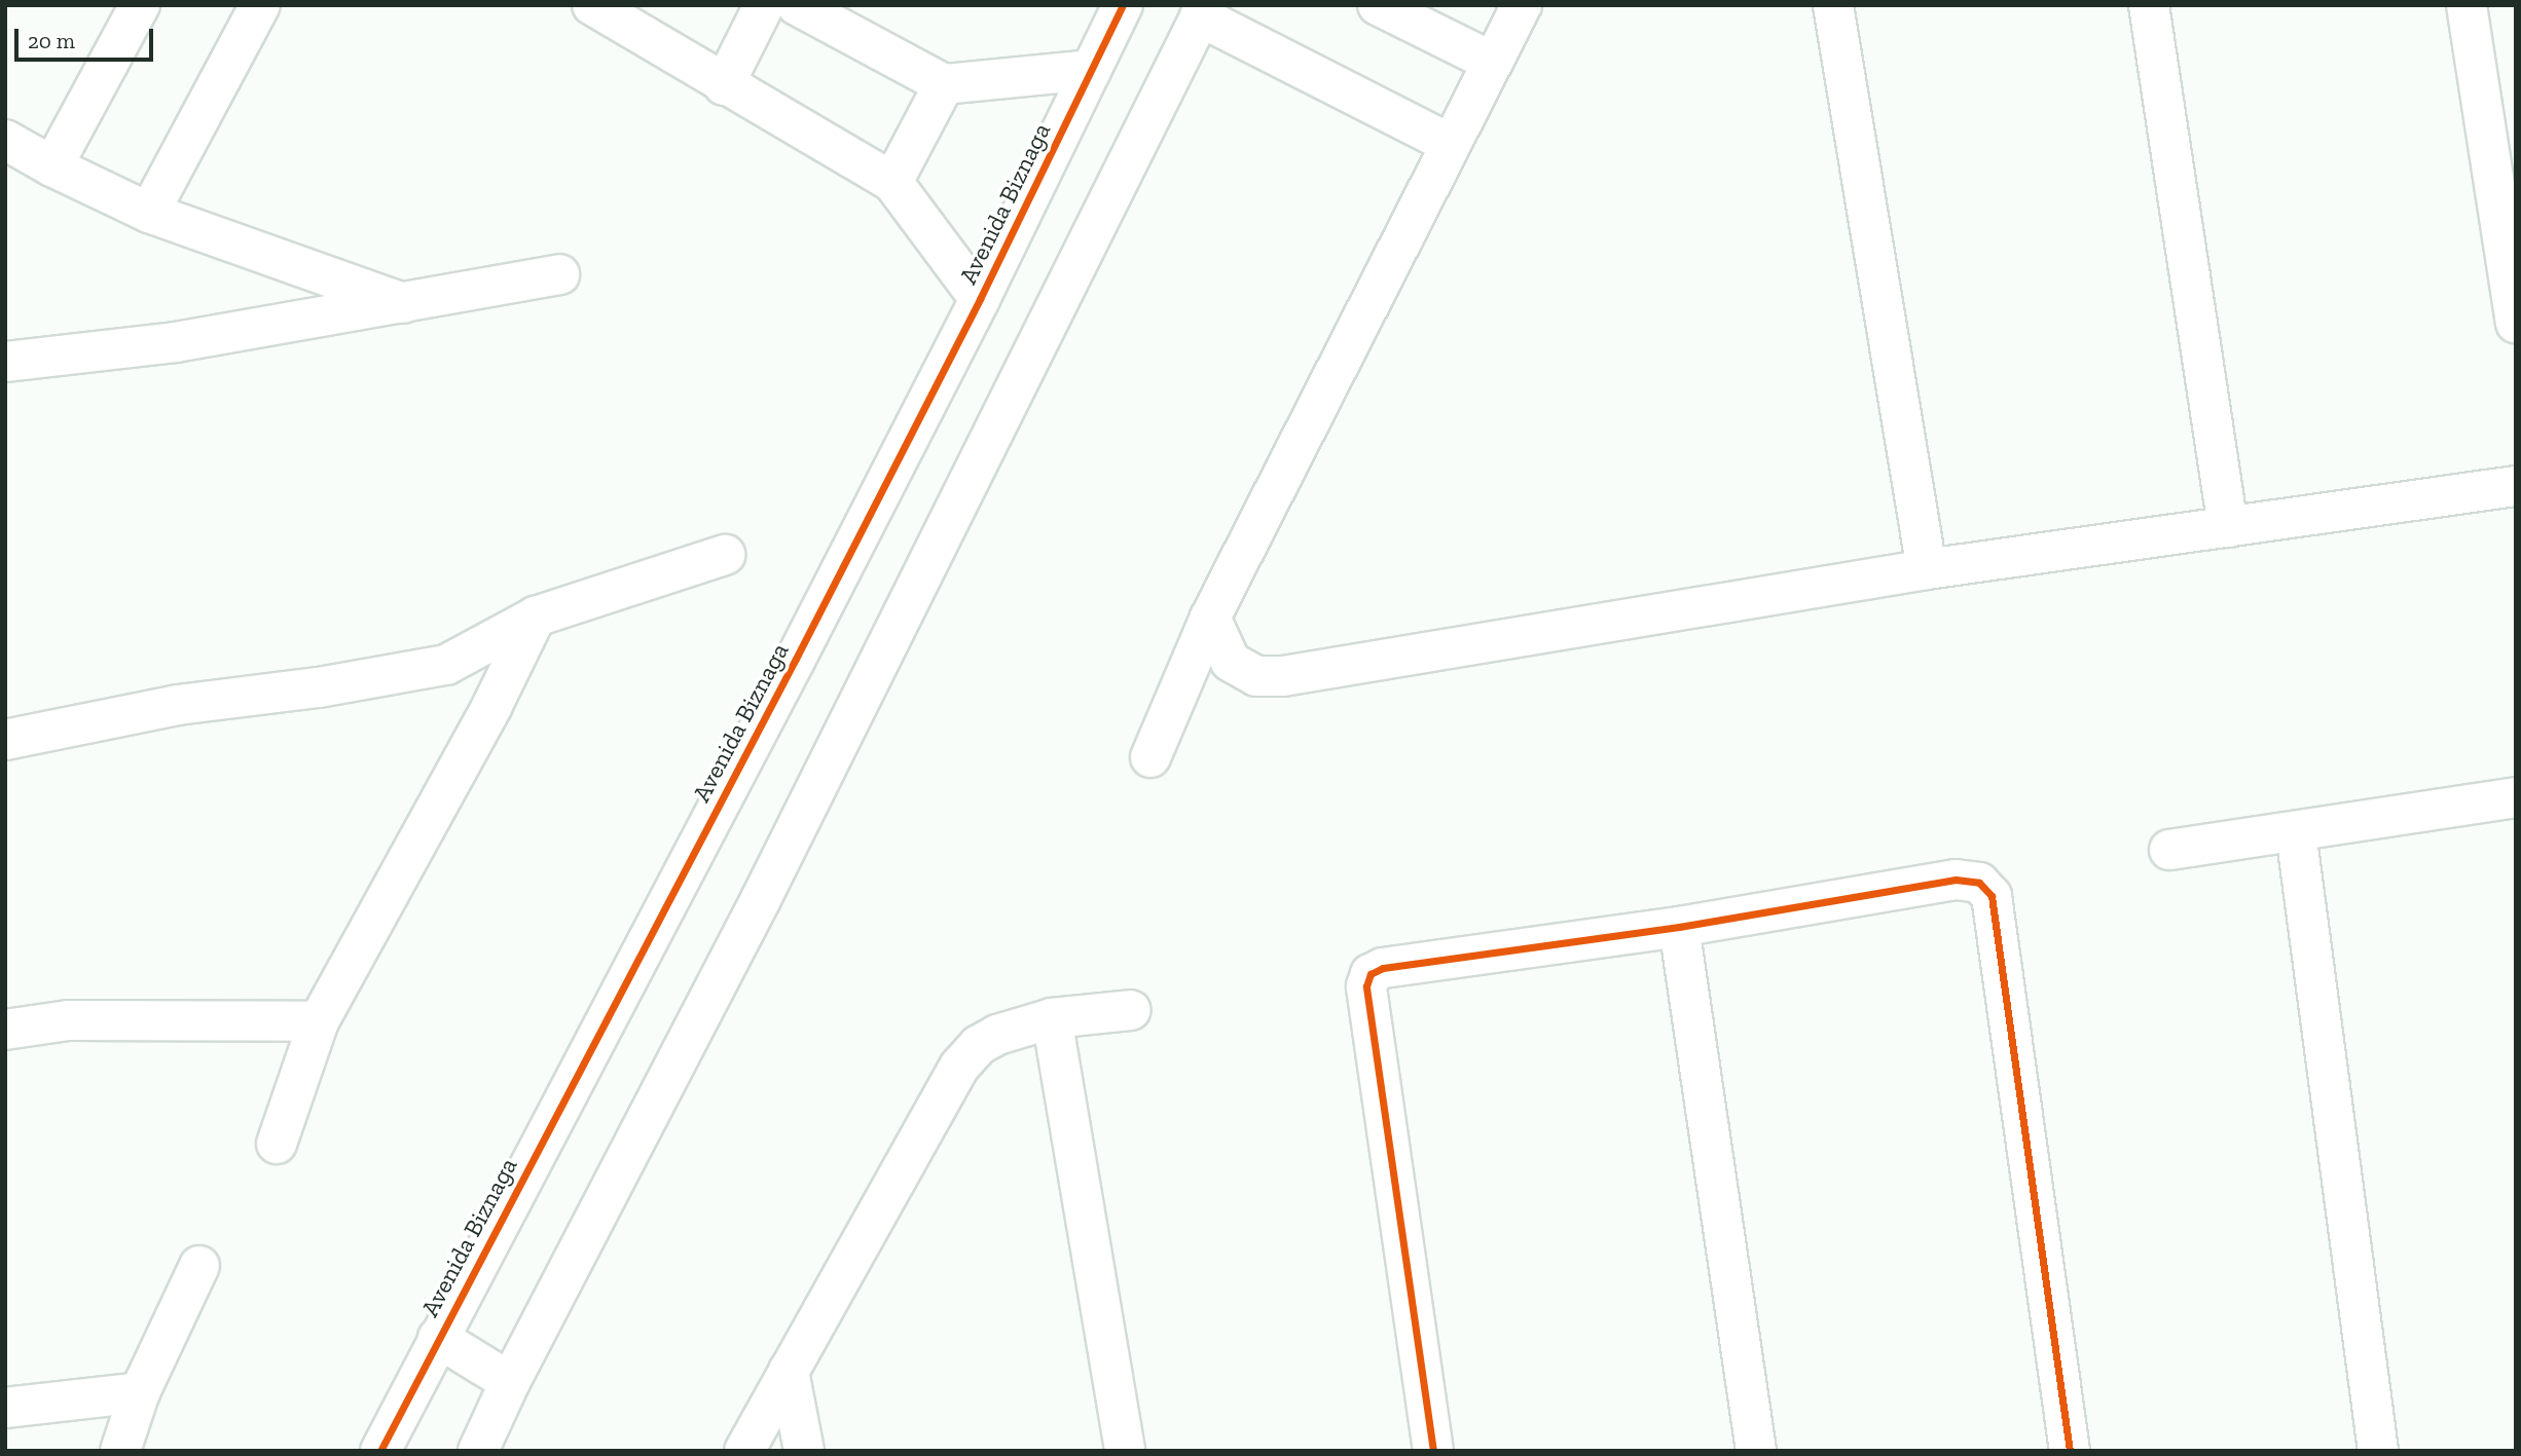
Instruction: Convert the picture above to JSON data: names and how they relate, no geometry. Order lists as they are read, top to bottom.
{
  "streets": {
    "street": ["Avenida Biznaga"]
  },
  "scale_bar": "20 m"
}
